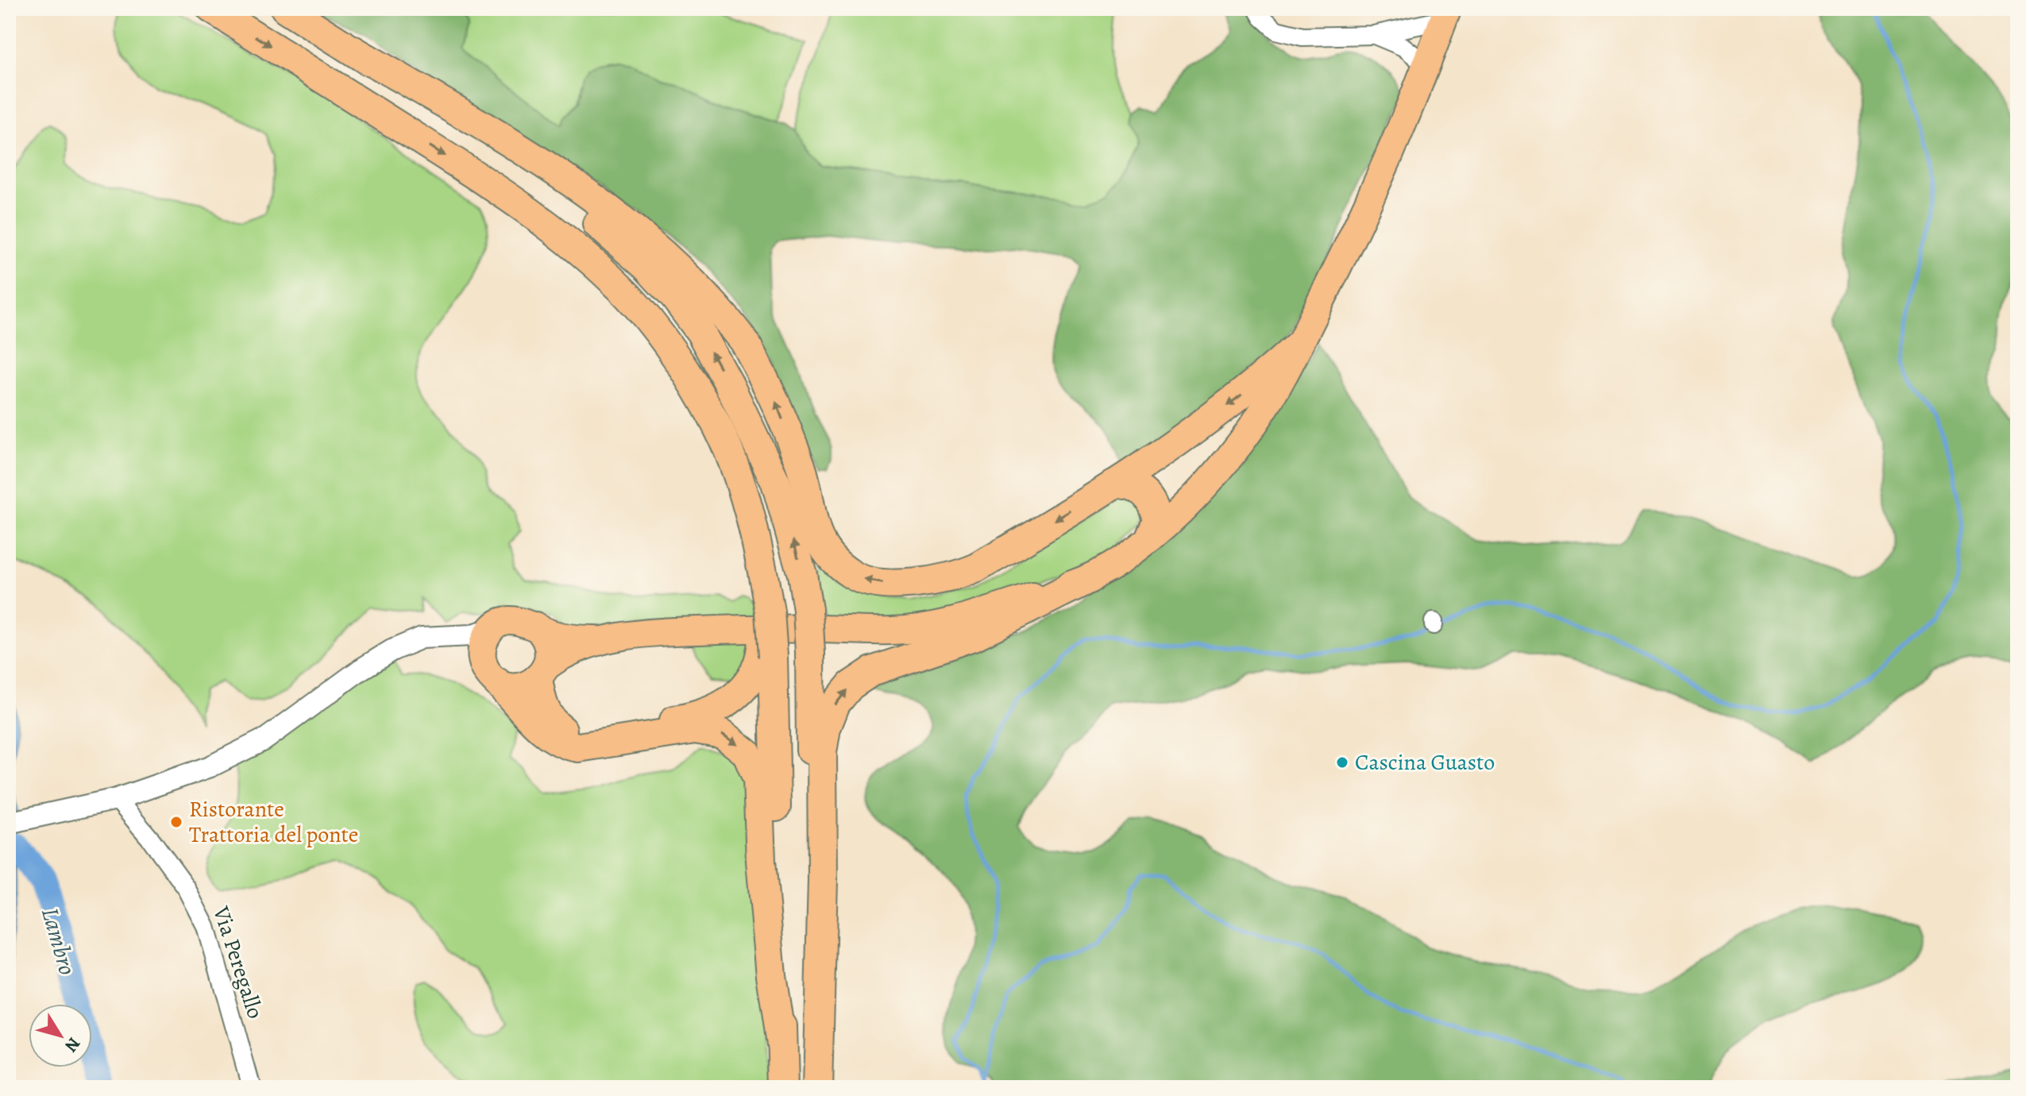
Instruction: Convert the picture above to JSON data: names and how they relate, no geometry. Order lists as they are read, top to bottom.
{
  "streets": {
    "street": ["Via Peregallo"]
  },
  "water": ["Lambro"],
  "places": ["Cascina Guasto", "Ristorante Trattoria del ponte"],
  "north": "bottom right"
}
